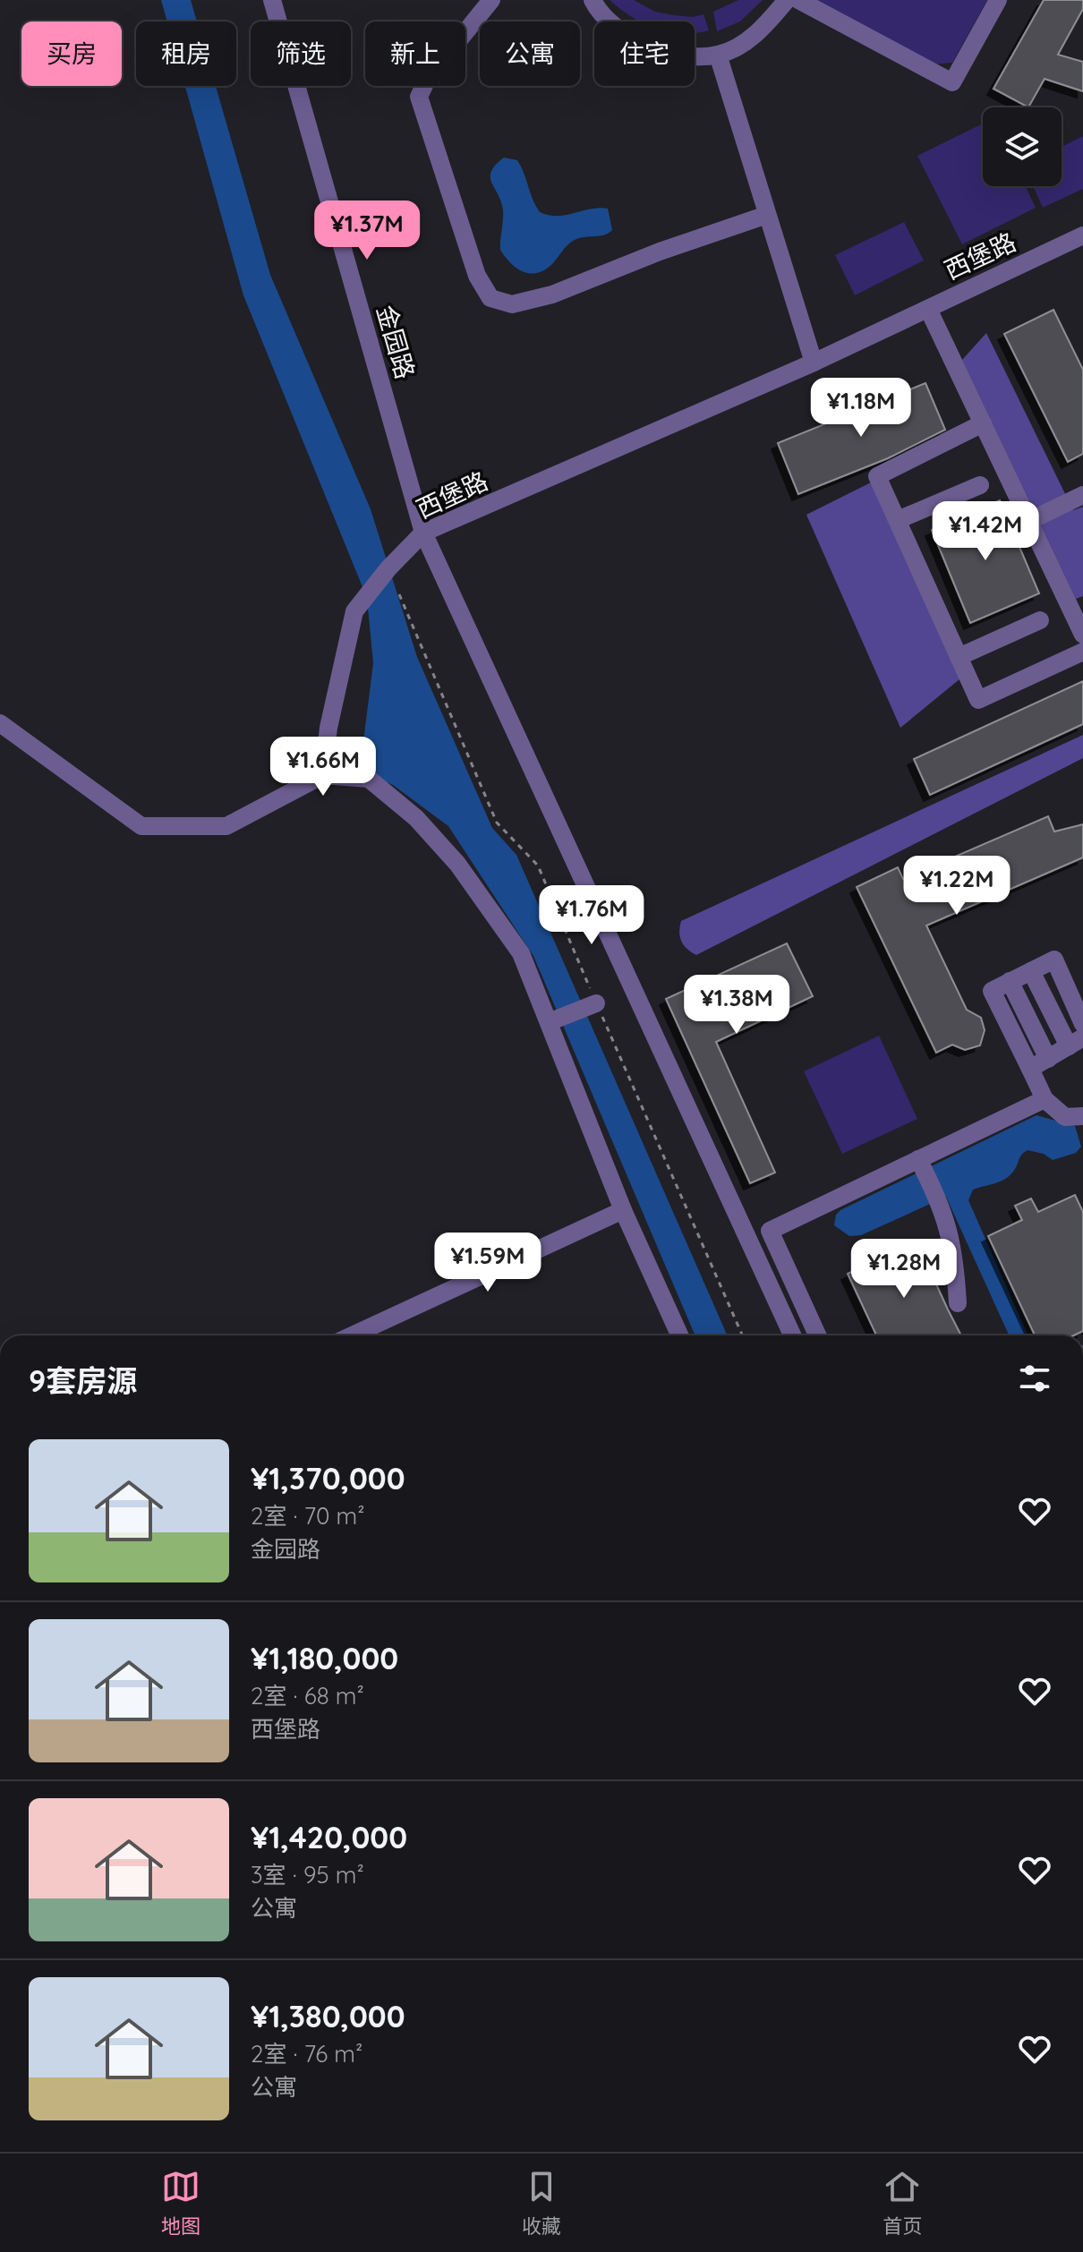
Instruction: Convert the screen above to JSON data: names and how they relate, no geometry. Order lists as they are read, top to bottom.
{
  "streets": {
    "street": ["西堡路", "金园路"]
  },
  "crossings": [
    ["西堡路", "金园路"]
  ],
  "page": {
    "chip": [
      "买房",
      "租房",
      "筛选",
      "新上",
      "公寓",
      "住宅"
    ],
    "price": [
      "¥1.37M",
      "¥1.18M",
      "¥1.42M",
      "¥1.66M",
      "¥1.22M",
      "¥1.76M",
      "¥1.38M",
      "¥1.59M",
      "¥1.28M"
    ],
    "heading": "9套房源",
    "list": [
      {
        "name": "¥1,370,000",
        "note": "2室 · 70 m² · 金园路"
      },
      {
        "name": "¥1,180,000",
        "note": "2室 · 68 m² · 西堡路"
      },
      {
        "name": "¥1,420,000",
        "note": "3室 · 95 m² · 公寓"
      },
      {
        "name": "¥1,380,000",
        "note": "2室 · 76 m² · 公寓"
      }
    ],
    "tabs": ["地图", "收藏", "首页"]
  }
}
